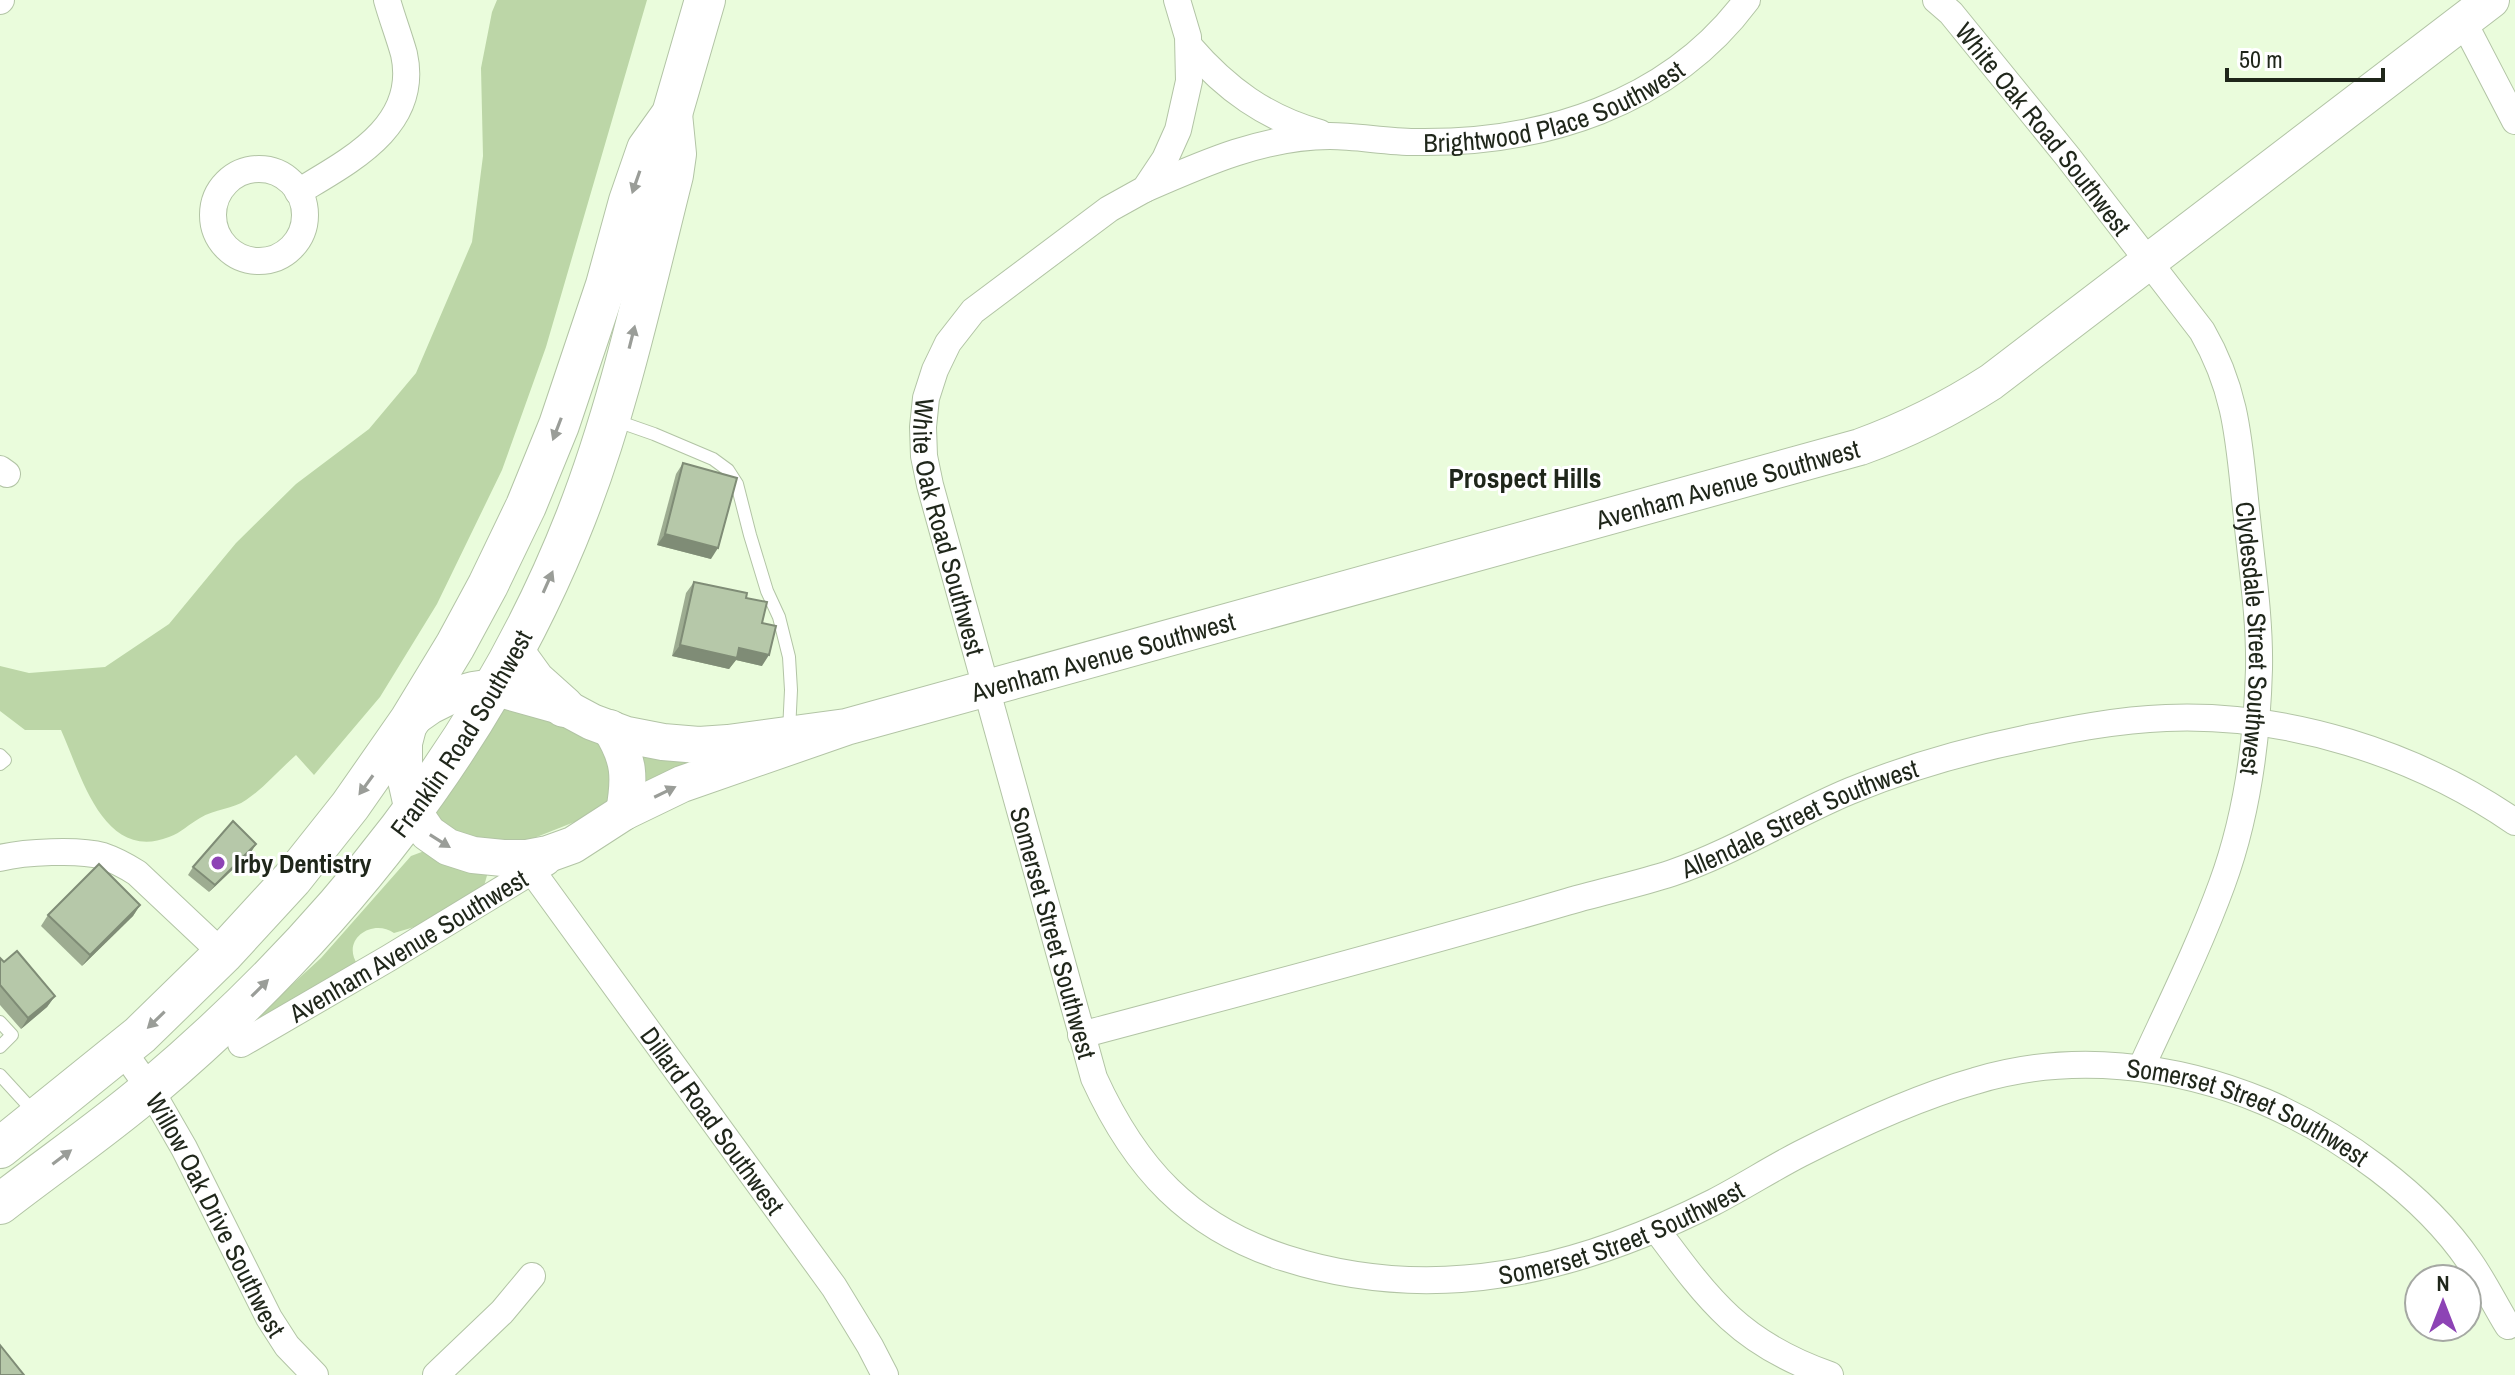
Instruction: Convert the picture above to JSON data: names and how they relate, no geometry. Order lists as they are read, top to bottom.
{
  "streets": {
    "main road": ["Franklin Road Southwest"],
    "street": [
      "Brightwood Place Southwest",
      "White Oak Road Southwest",
      "Avenham Avenue Southwest",
      "Clydesdale Street Southwest",
      "Allendale Street Southwest",
      "Somerset Street Southwest",
      "Dillard Road Southwest",
      "Willow Oak Drive Southwest"
    ]
  },
  "crossings": [
    ["Brightwood Place Southwest", "White Oak Road Southwest"],
    ["White Oak Road Southwest", "Avenham Avenue Southwest"],
    ["White Oak Road Southwest", "Clydesdale Street Southwest"],
    ["White Oak Road Southwest", "Somerset Street Southwest"],
    ["Avenham Avenue Southwest", "Clydesdale Street Southwest"],
    ["Avenham Avenue Southwest", "Franklin Road Southwest"],
    ["Avenham Avenue Southwest", "Somerset Street Southwest"],
    ["Avenham Avenue Southwest", "Dillard Road Southwest"],
    ["Clydesdale Street Southwest", "Allendale Street Southwest"],
    ["Clydesdale Street Southwest", "Somerset Street Southwest"],
    ["Franklin Road Southwest", "Willow Oak Drive Southwest"],
    ["Allendale Street Southwest", "Somerset Street Southwest"]
  ],
  "districts": ["Prospect Hills"],
  "places": ["Irby Dentistry"],
  "scale_bar": "50 m",
  "north": "top"
}
